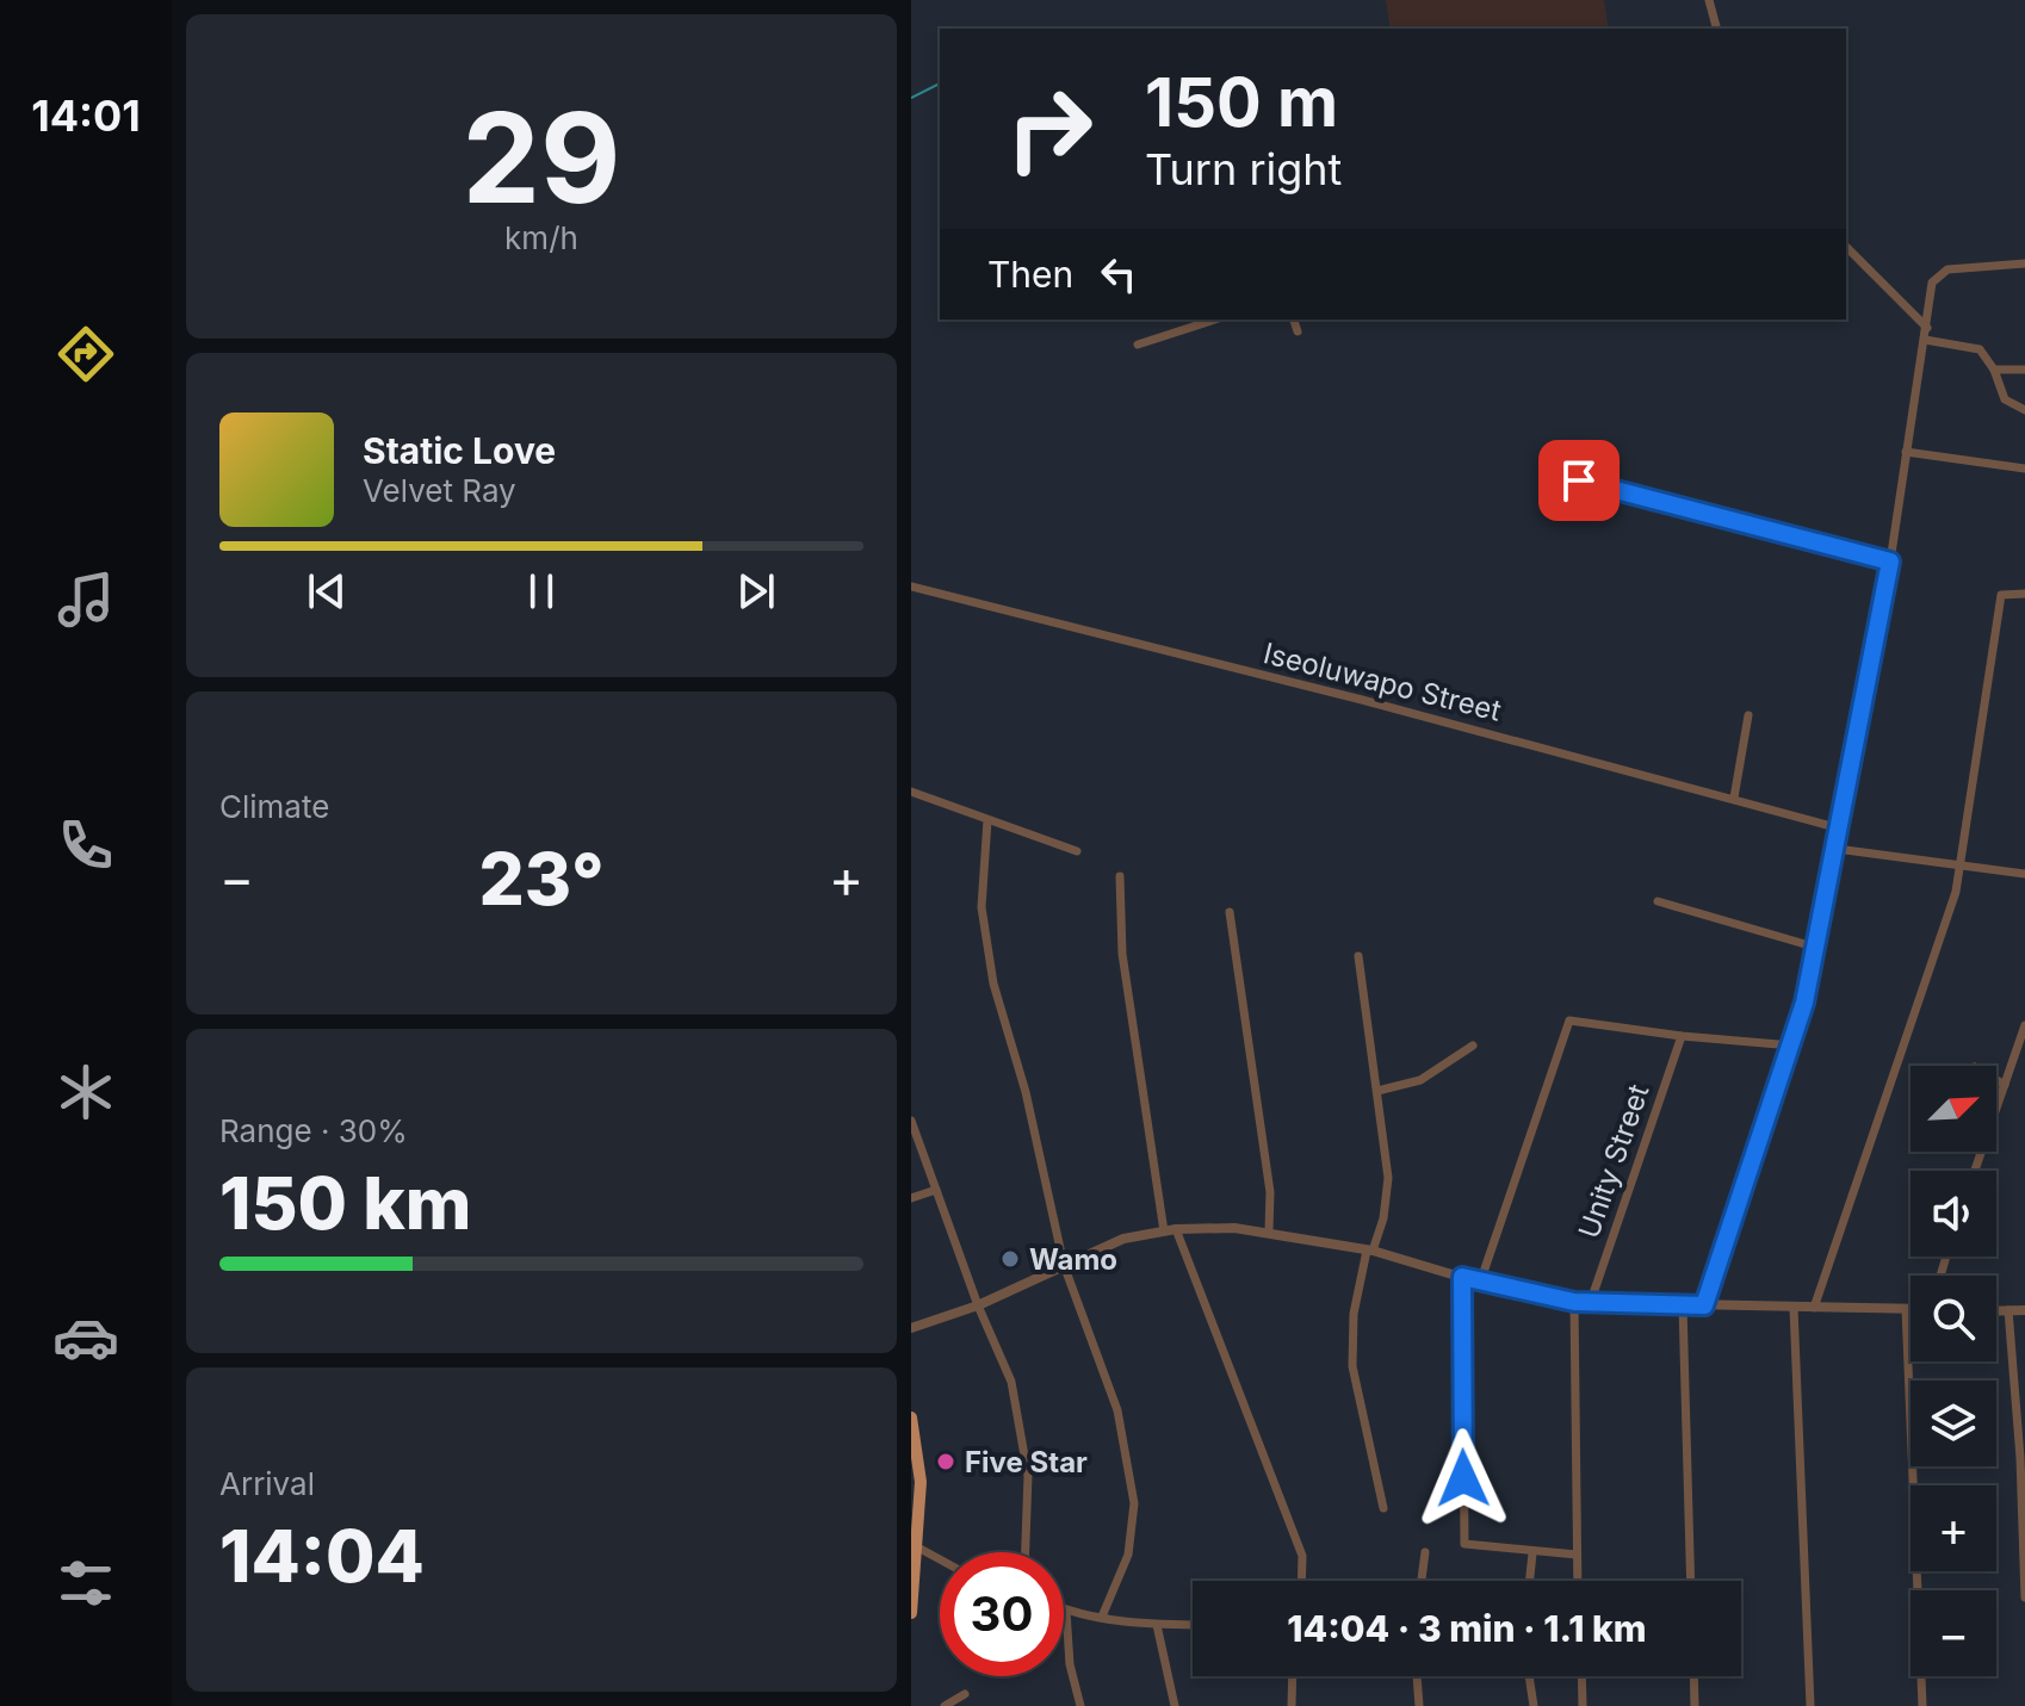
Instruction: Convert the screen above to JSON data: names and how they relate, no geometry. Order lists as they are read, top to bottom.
{
  "streets": {
    "street": ["Iseoluwapo Street", "Unity Street"]
  },
  "places": ["Wamo", "Five Star"],
  "north": "top right",
  "page": {
    "tabs": "14:01",
    "tile": [
      ["29", "km/h"],
      "Climate",
      ["Range · 30%", "150 km"],
      ["Arrival", "14:04"]
    ],
    "turn": ["150 m", "Turn right"],
    "then": "Then",
    "song": ["Static Love", "Velvet Ray"],
    "heat": ["−", "23°", "+"],
    "map_buttons": ["+", "−"],
    "limit": "30",
    "trip": "14:04 · 3 min · 1.1 km"
  }
}
